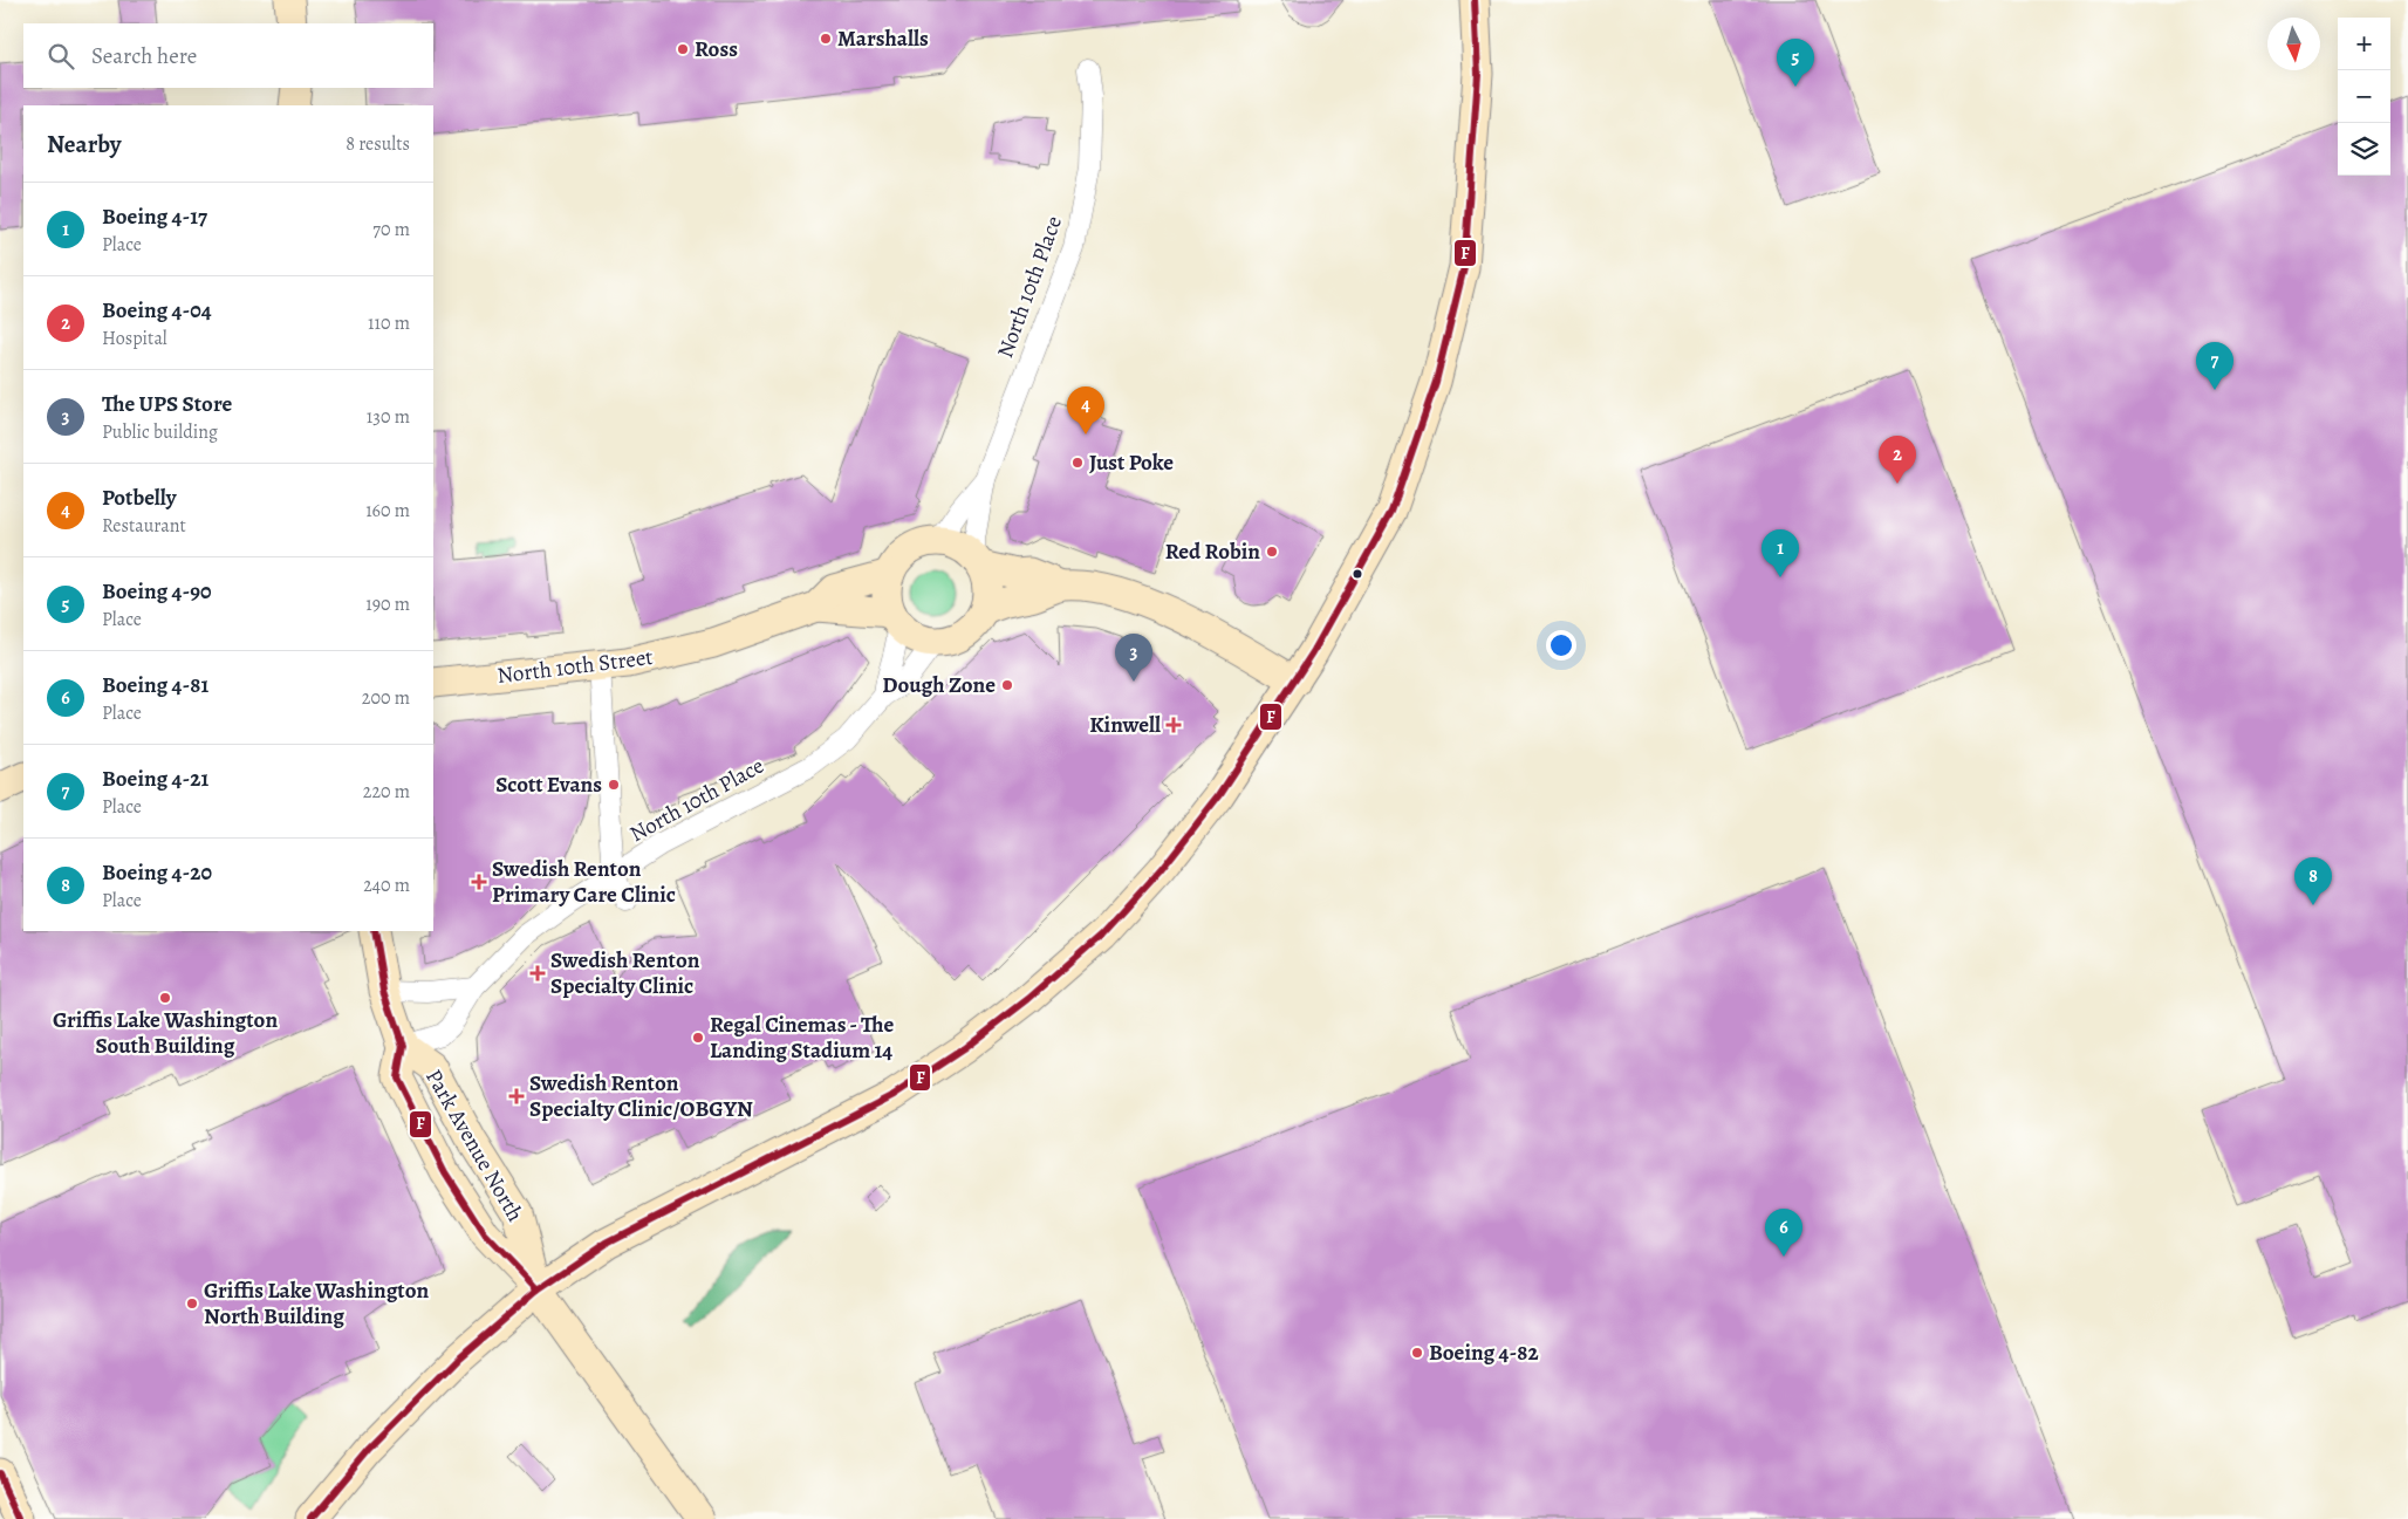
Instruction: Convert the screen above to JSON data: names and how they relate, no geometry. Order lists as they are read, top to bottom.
{
  "streets": {
    "street": ["North 10th Place", "North 10th Street", "Park Avenue North"]
  },
  "crossings": [
    ["North 10th Place", "North 10th Street"],
    ["North 10th Place", "Park Avenue North"]
  ],
  "places": {
    "other": [
      "Marshalls",
      "Ross",
      "Just Poke",
      "Red Robin",
      "Dough Zone",
      "Scott Evans",
      "Griffis Lake Washington South Building",
      "Regal Cinemas - The Landing Stadium 14",
      "Griffis Lake Washington North Building",
      "Boeing 4-82"
    ],
    "health": [
      "Kinwell",
      "Swedish Renton Primary Care Clinic",
      "Swedish Renton Specialty Clinic",
      "Swedish Renton Specialty Clinic/OBGYN"
    ]
  },
  "lines": ["transit line F"],
  "north": "bottom",
  "page": {
    "map_buttons": ["+", "−"],
    "search": "Search here",
    "pins": [
      "5",
      "7",
      "4",
      "2",
      "1",
      "3",
      "8",
      "6"
    ],
    "heading": ["Nearby", "8 results"],
    "list": [
      {
        "mark": "1",
        "name": "Boeing 4-17",
        "note": "Place",
        "value": "70 m"
      },
      {
        "mark": "2",
        "name": "Boeing 4-04",
        "note": "Hospital",
        "value": "110 m"
      },
      {
        "mark": "3",
        "name": "The UPS Store",
        "note": "Public building",
        "value": "130 m"
      },
      {
        "mark": "4",
        "name": "Potbelly",
        "note": "Restaurant",
        "value": "160 m"
      },
      {
        "mark": "5",
        "name": "Boeing 4-90",
        "note": "Place",
        "value": "190 m"
      },
      {
        "mark": "6",
        "name": "Boeing 4-81",
        "note": "Place",
        "value": "200 m"
      },
      {
        "mark": "7",
        "name": "Boeing 4-21",
        "note": "Place",
        "value": "220 m"
      },
      {
        "mark": "8",
        "name": "Boeing 4-20",
        "note": "Place",
        "value": "240 m"
      }
    ]
  }
}
